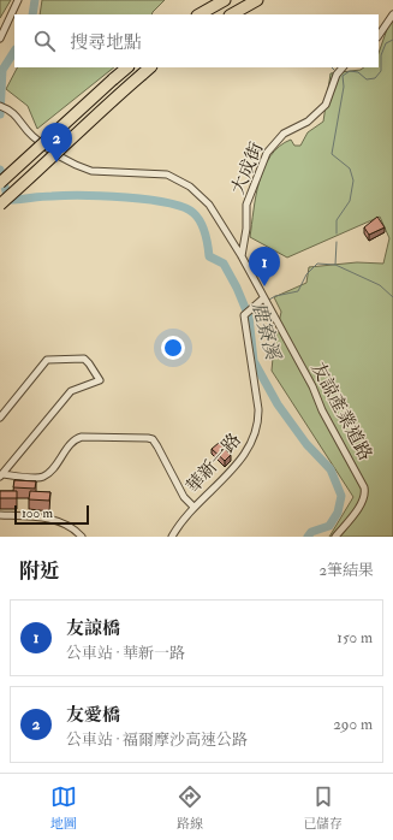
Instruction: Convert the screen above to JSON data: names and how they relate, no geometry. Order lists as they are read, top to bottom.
{
  "streets": {
    "street": ["大成街", "友諒產業道路", "華新一路"]
  },
  "crossings": [
    ["友諒產業道路", "華新一路"]
  ],
  "water": ["鹿寮溪"],
  "scale_bar": "100 m",
  "page": {
    "search": "搜尋地點",
    "pins": ["2", "1"],
    "scale": "100 m",
    "heading": ["附近", "2筆結果"],
    "list": [
      {
        "mark": "1",
        "name": "友諒橋",
        "note": "公車站 · 華新一路",
        "value": "150 m"
      },
      {
        "mark": "2",
        "name": "友愛橋",
        "note": "公車站 · 福爾摩沙高速公路",
        "value": "290 m"
      }
    ],
    "nav": ["地圖", "路線", "已儲存"]
  }
}
